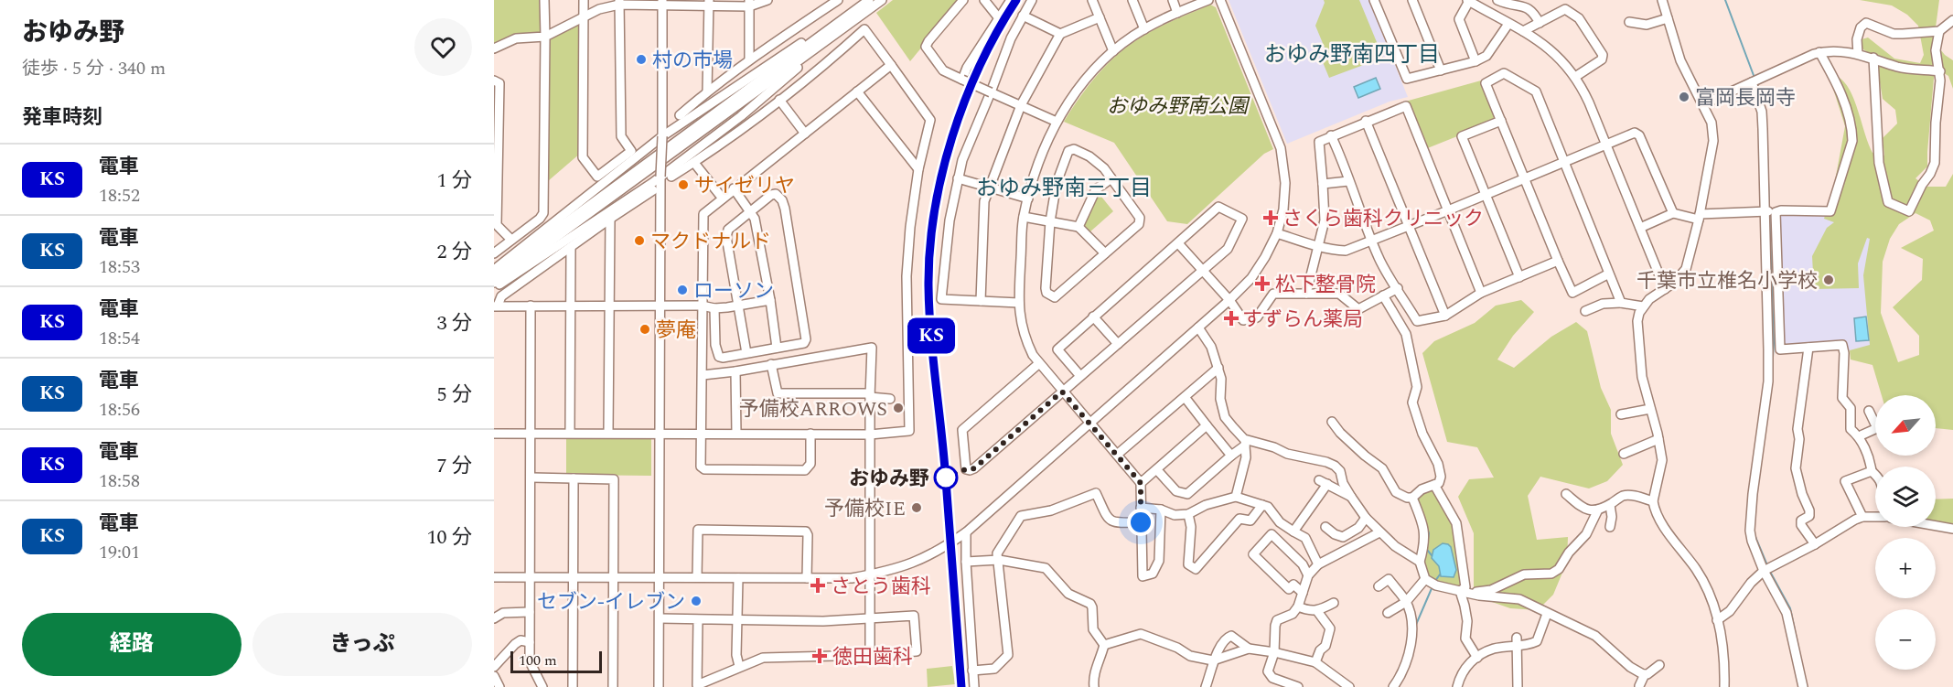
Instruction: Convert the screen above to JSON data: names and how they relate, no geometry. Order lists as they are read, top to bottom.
{
  "districts": ["おゆみ野南四丁目", "おゆみ野南三丁目"],
  "parks": ["おゆみ野南公園"],
  "places": {
    "other": [
      "村の市場",
      "富岡長岡寺",
      "サイゼリヤ",
      "マクドナルド",
      "千葉市立椎名小学校",
      "ローソン",
      "夢庵",
      "予備校ARROWS",
      "おゆみ野",
      "予備校IE",
      "セブン-イレブン"
    ],
    "health": [
      "さくら歯科クリニック",
      "松下整骨院",
      "すずらん薬局",
      "さとう歯科",
      "徳田歯科"
    ]
  },
  "scale_bar": "100 m",
  "north": "bottom left",
  "page": {
    "heading": [
      ["おゆみ野", "徒歩 · 5 分 · 340 m"],
      "発車時刻"
    ],
    "on_map": "KS",
    "list": [
      {
        "mark": "KS",
        "name": "電車",
        "note": "18:52",
        "value": "1 分"
      },
      {
        "mark": "KS",
        "name": "電車",
        "note": "18:53",
        "value": "2 分"
      },
      {
        "mark": "KS",
        "name": "電車",
        "note": "18:54",
        "value": "3 分"
      },
      {
        "mark": "KS",
        "name": "電車",
        "note": "18:56",
        "value": "5 分"
      },
      {
        "mark": "KS",
        "name": "電車",
        "note": "18:58",
        "value": "7 分"
      },
      {
        "mark": "KS",
        "name": "電車",
        "note": "19:01",
        "value": "10 分"
      }
    ],
    "map_buttons": ["+", "−"],
    "buttons": ["経路", "きっぷ"],
    "scale": "100 m"
  }
}
